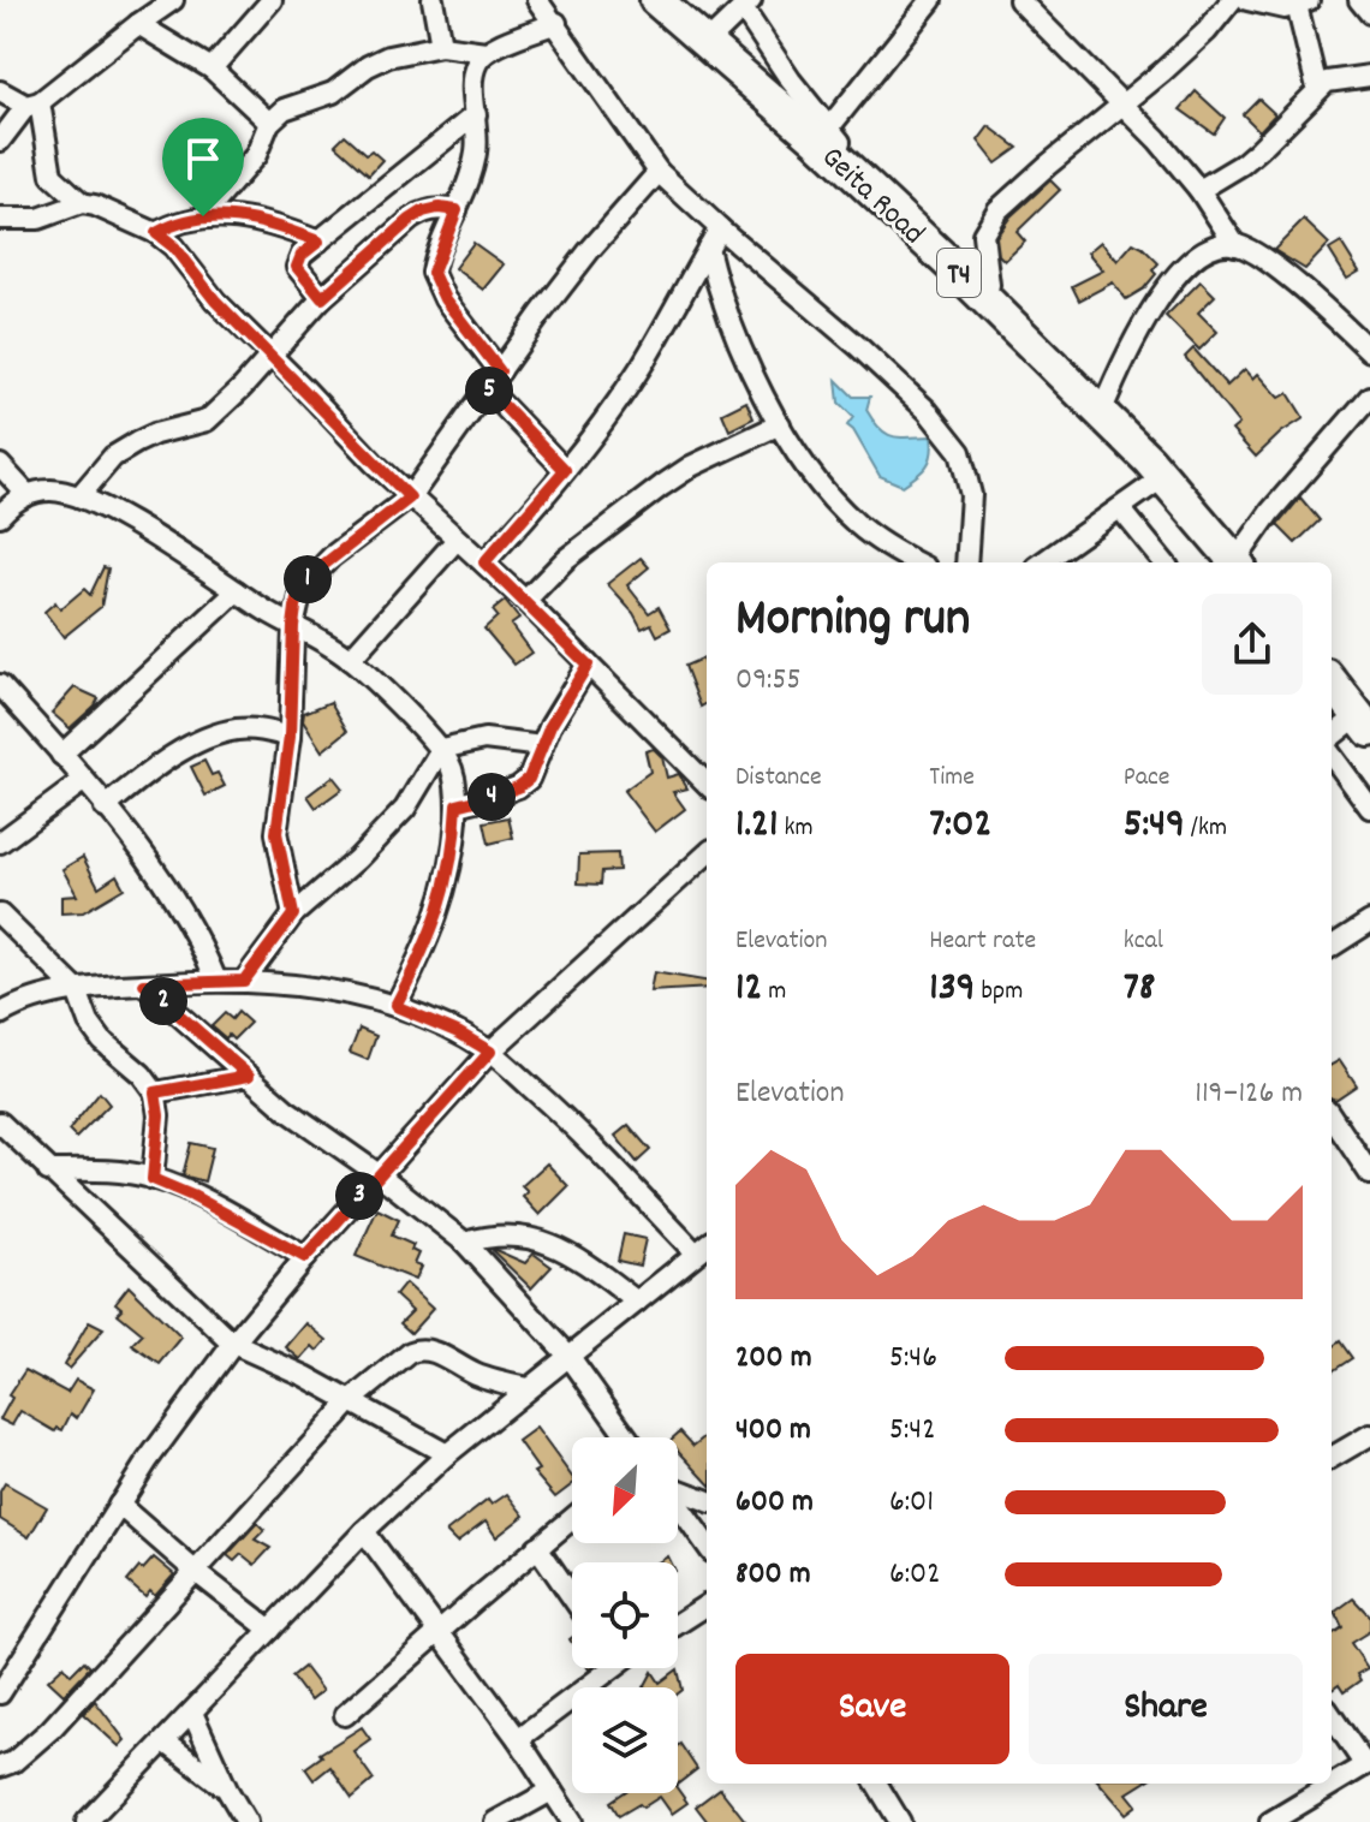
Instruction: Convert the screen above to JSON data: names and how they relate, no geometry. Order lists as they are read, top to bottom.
{
  "streets": {
    "highway": ["Geita Road", "T4"]
  },
  "north": "bottom left",
  "page": {
    "pins": [
      "5",
      "1",
      "4",
      "2",
      "3"
    ],
    "heading": ["Morning run", "09:55"],
    "stats": [
      ["Distance", "1.21 km"],
      ["Time", "7:02"],
      ["Pace", "5:49 /km"],
      ["Elevation", "12 m"],
      ["Heart rate", "139 bpm"],
      ["kcal", "78"]
    ],
    "chart": ["Elevation", "119–126 m"],
    "list": [
      {
        "name": "200 m",
        "note": "5:46"
      },
      {
        "name": "400 m",
        "note": "5:42"
      },
      {
        "name": "600 m",
        "note": "6:01"
      },
      {
        "name": "800 m",
        "note": "6:02"
      }
    ],
    "buttons": ["Save", "Share"]
  }
}
